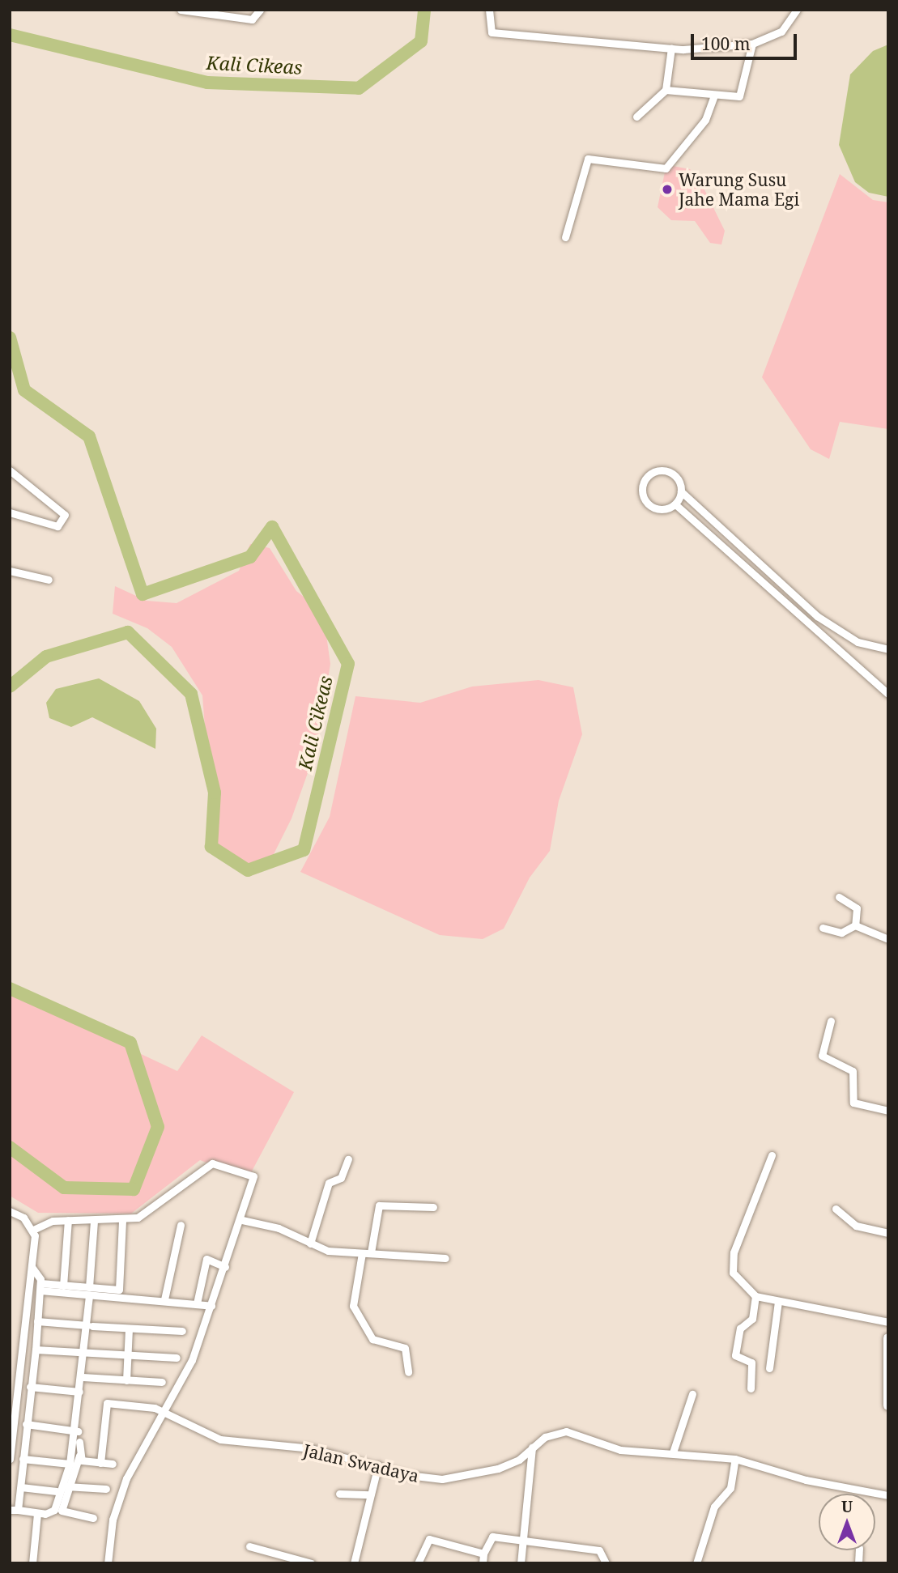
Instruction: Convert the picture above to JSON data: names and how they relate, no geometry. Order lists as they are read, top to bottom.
{
  "streets": {
    "street": ["Jalan Swadaya"]
  },
  "water": ["Kali Cikeas"],
  "places": ["Warung Susu Jahe Mama Egi"],
  "scale_bar": "100 m",
  "north": "top"
}
